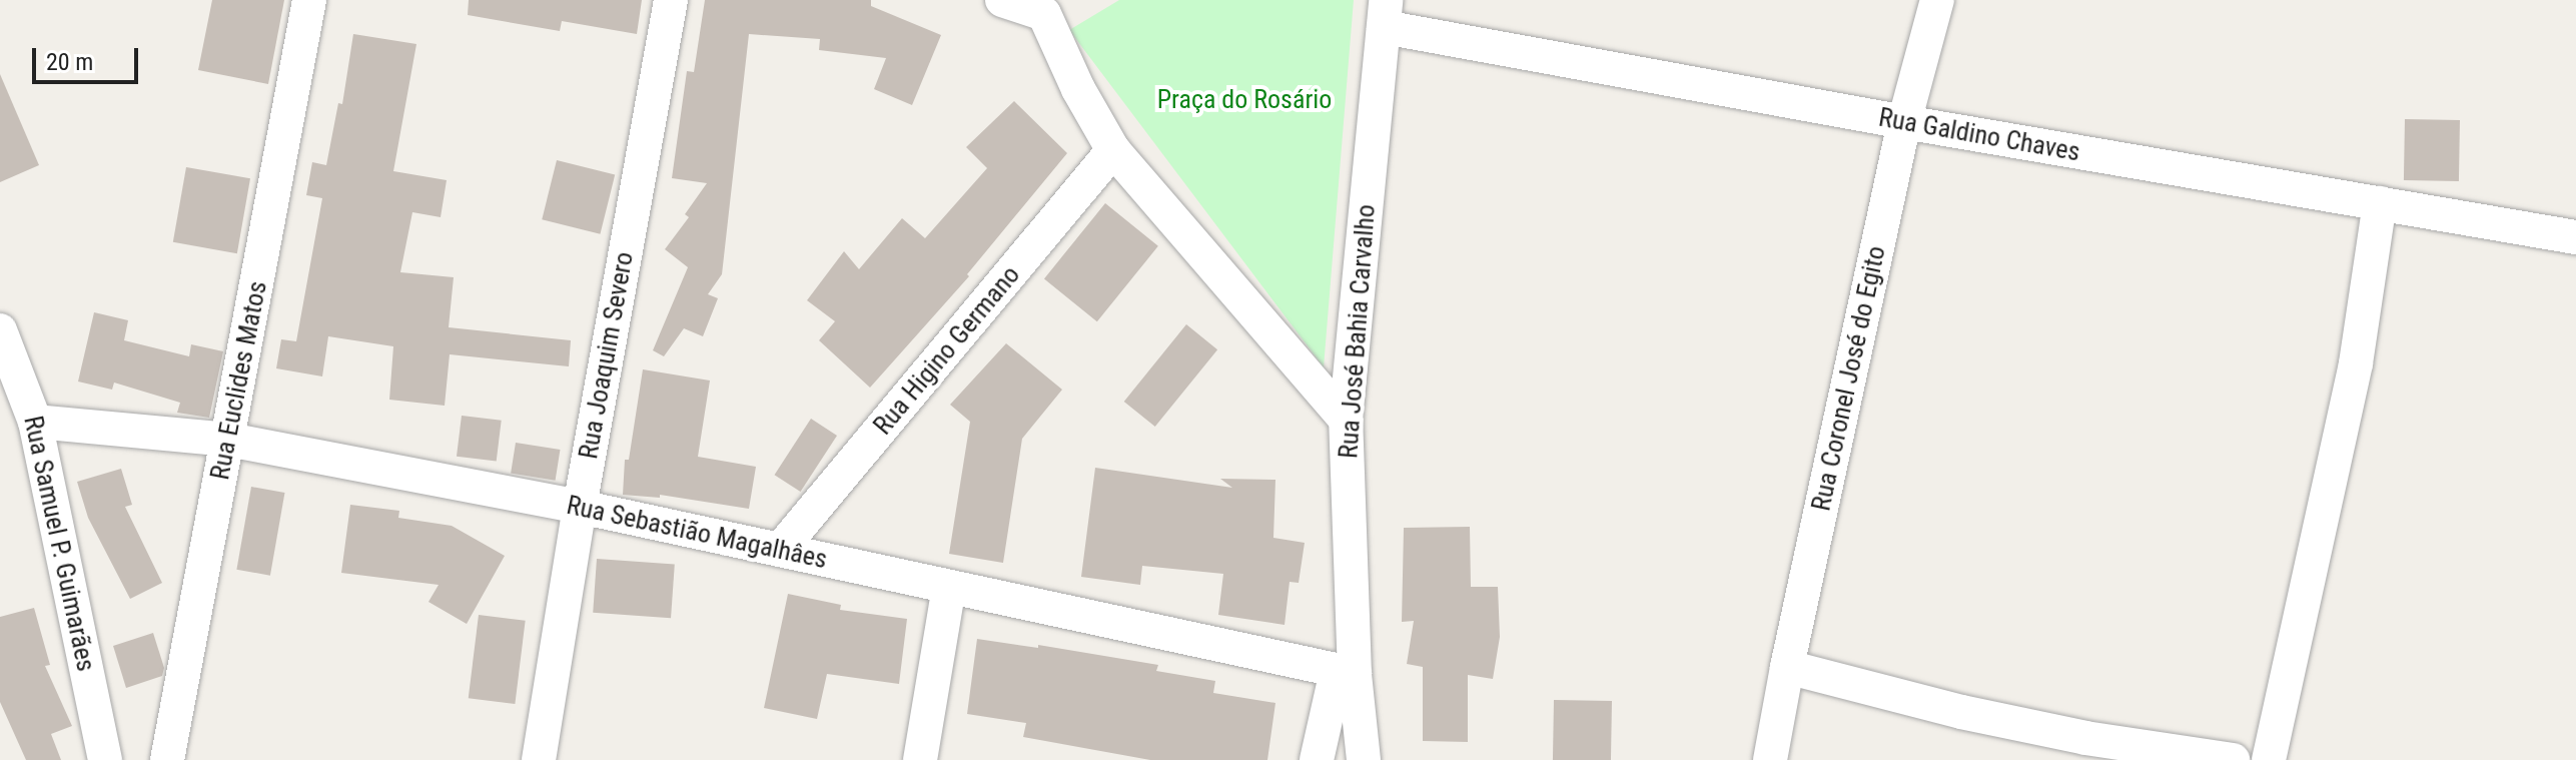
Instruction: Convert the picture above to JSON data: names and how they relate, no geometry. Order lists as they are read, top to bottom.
{
  "streets": {
    "street": [
      "Rua Galdino Chaves",
      "Rua José Bahia Carvalho",
      "Rua Higino Germano",
      "Rua Joaquim Severo",
      "Rua Coronel José do Egito",
      "Rua Euclides Matos",
      "Rua Sebastião Magalhâes",
      "Rua Samuel P. Guimarães"
    ]
  },
  "crossings": [
    ["Rua Galdino Chaves", "Rua José Bahia Carvalho"],
    ["Rua Galdino Chaves", "Rua Coronel José do Egito"],
    ["Rua José Bahia Carvalho", "Rua Sebastião Magalhâes"],
    ["Rua Higino Germano", "Rua Sebastião Magalhâes"],
    ["Rua Joaquim Severo", "Rua Sebastião Magalhâes"],
    ["Rua Euclides Matos", "Rua Sebastião Magalhâes"],
    ["Rua Sebastião Magalhâes", "Rua Samuel P. Guimarães"]
  ],
  "parks": ["Praça do Rosário"],
  "scale_bar": "20 m"
}
